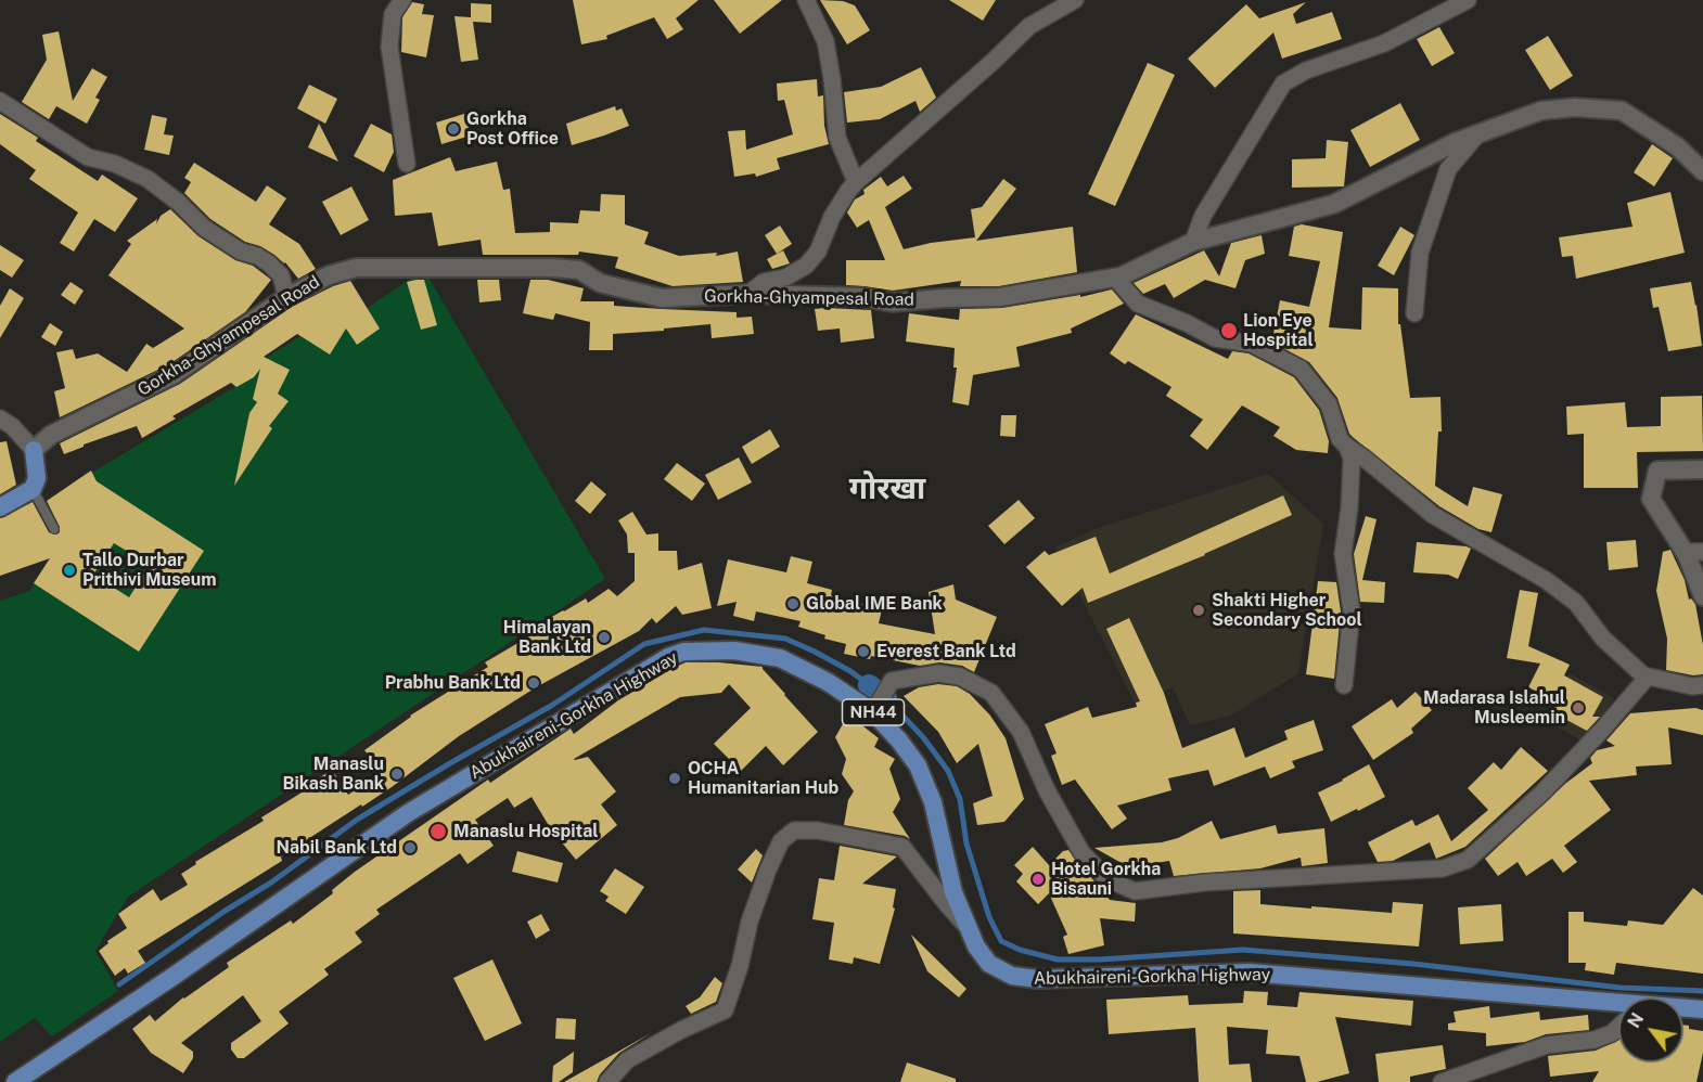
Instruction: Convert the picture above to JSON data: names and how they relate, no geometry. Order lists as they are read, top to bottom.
{
  "streets": {
    "main road": ["NH44", "Abukhaireni-Gorkha Highway"],
    "street": ["Gorkha-Ghyampesal Road"]
  },
  "districts": ["गोरखा"],
  "places": [
    "Gorkha Post Office",
    "Lion Eye Hospital",
    "Tallo Durbar Prithivi Museum",
    "Global IME Bank",
    "Shakti Higher Secondary School",
    "Himalayan Bank Ltd",
    "Everest Bank Ltd",
    "Prabhu Bank Ltd",
    "Madarasa Islahul Musleemin",
    "Manaslu Bikash Bank",
    "OCHA Humanitarian Hub",
    "Manaslu Hospital",
    "Nabil Bank Ltd",
    "Hotel Gorkha Bisauni"
  ],
  "north": "top left"
}
